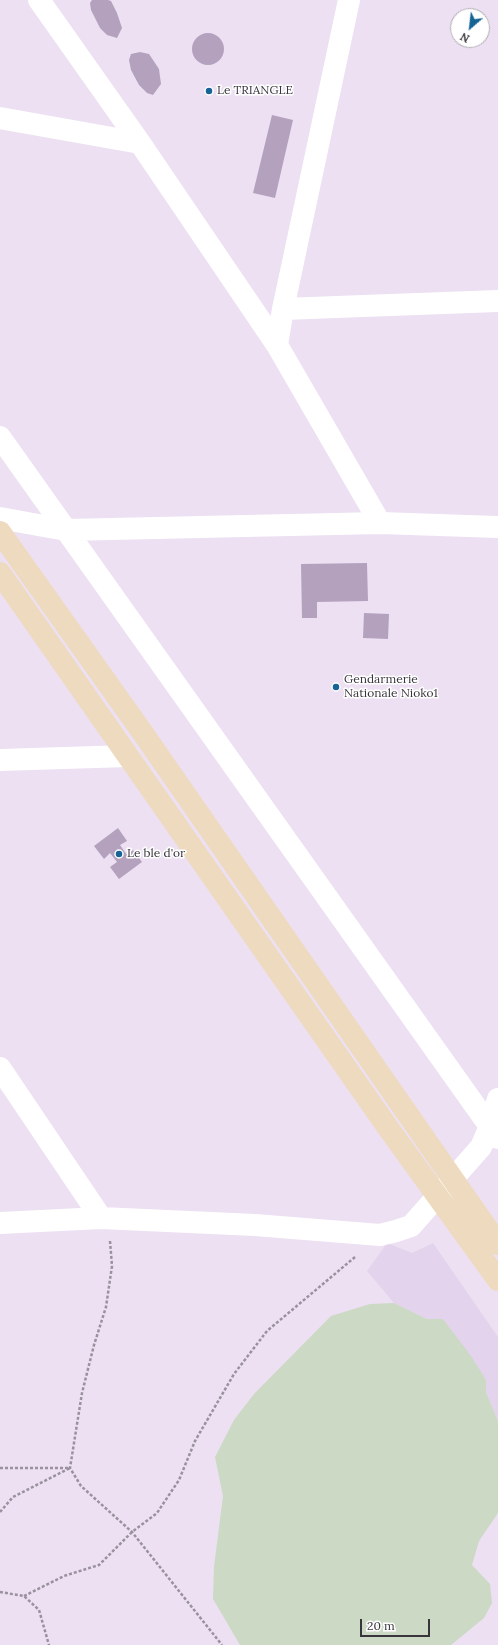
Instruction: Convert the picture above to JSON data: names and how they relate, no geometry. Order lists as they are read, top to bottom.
{
  "places": ["Le TRIANGLE", "Gendarmerie Nationale Nioko1", "Le ble d'or"],
  "scale_bar": "20 m",
  "north": "bottom left"
}
